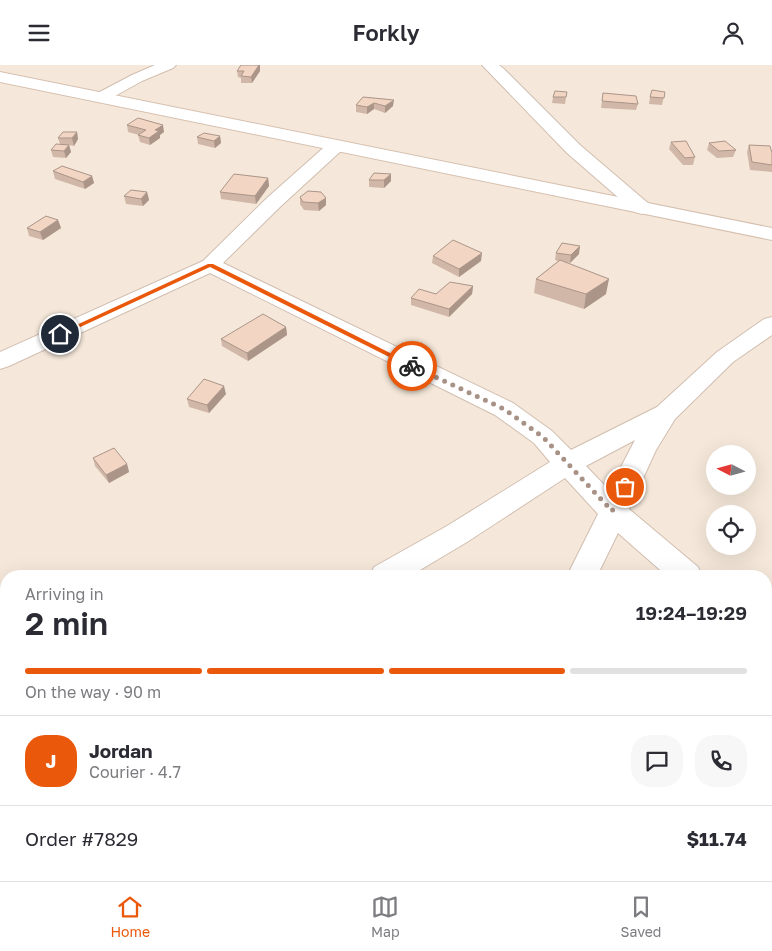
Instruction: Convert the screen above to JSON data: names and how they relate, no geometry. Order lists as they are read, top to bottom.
{
  "north": "left",
  "page": {
    "header": "Forkly",
    "heading": ["2 min", "Arriving in", "19:24–19:29"],
    "panel": [
      "Jordan",
      "Courier · 4.7",
      "Order #7829",
      "$11.74"
    ],
    "bar": "On the way · 90 m",
    "round": "J",
    "tabs": ["Home", "Map", "Saved"]
  }
}
